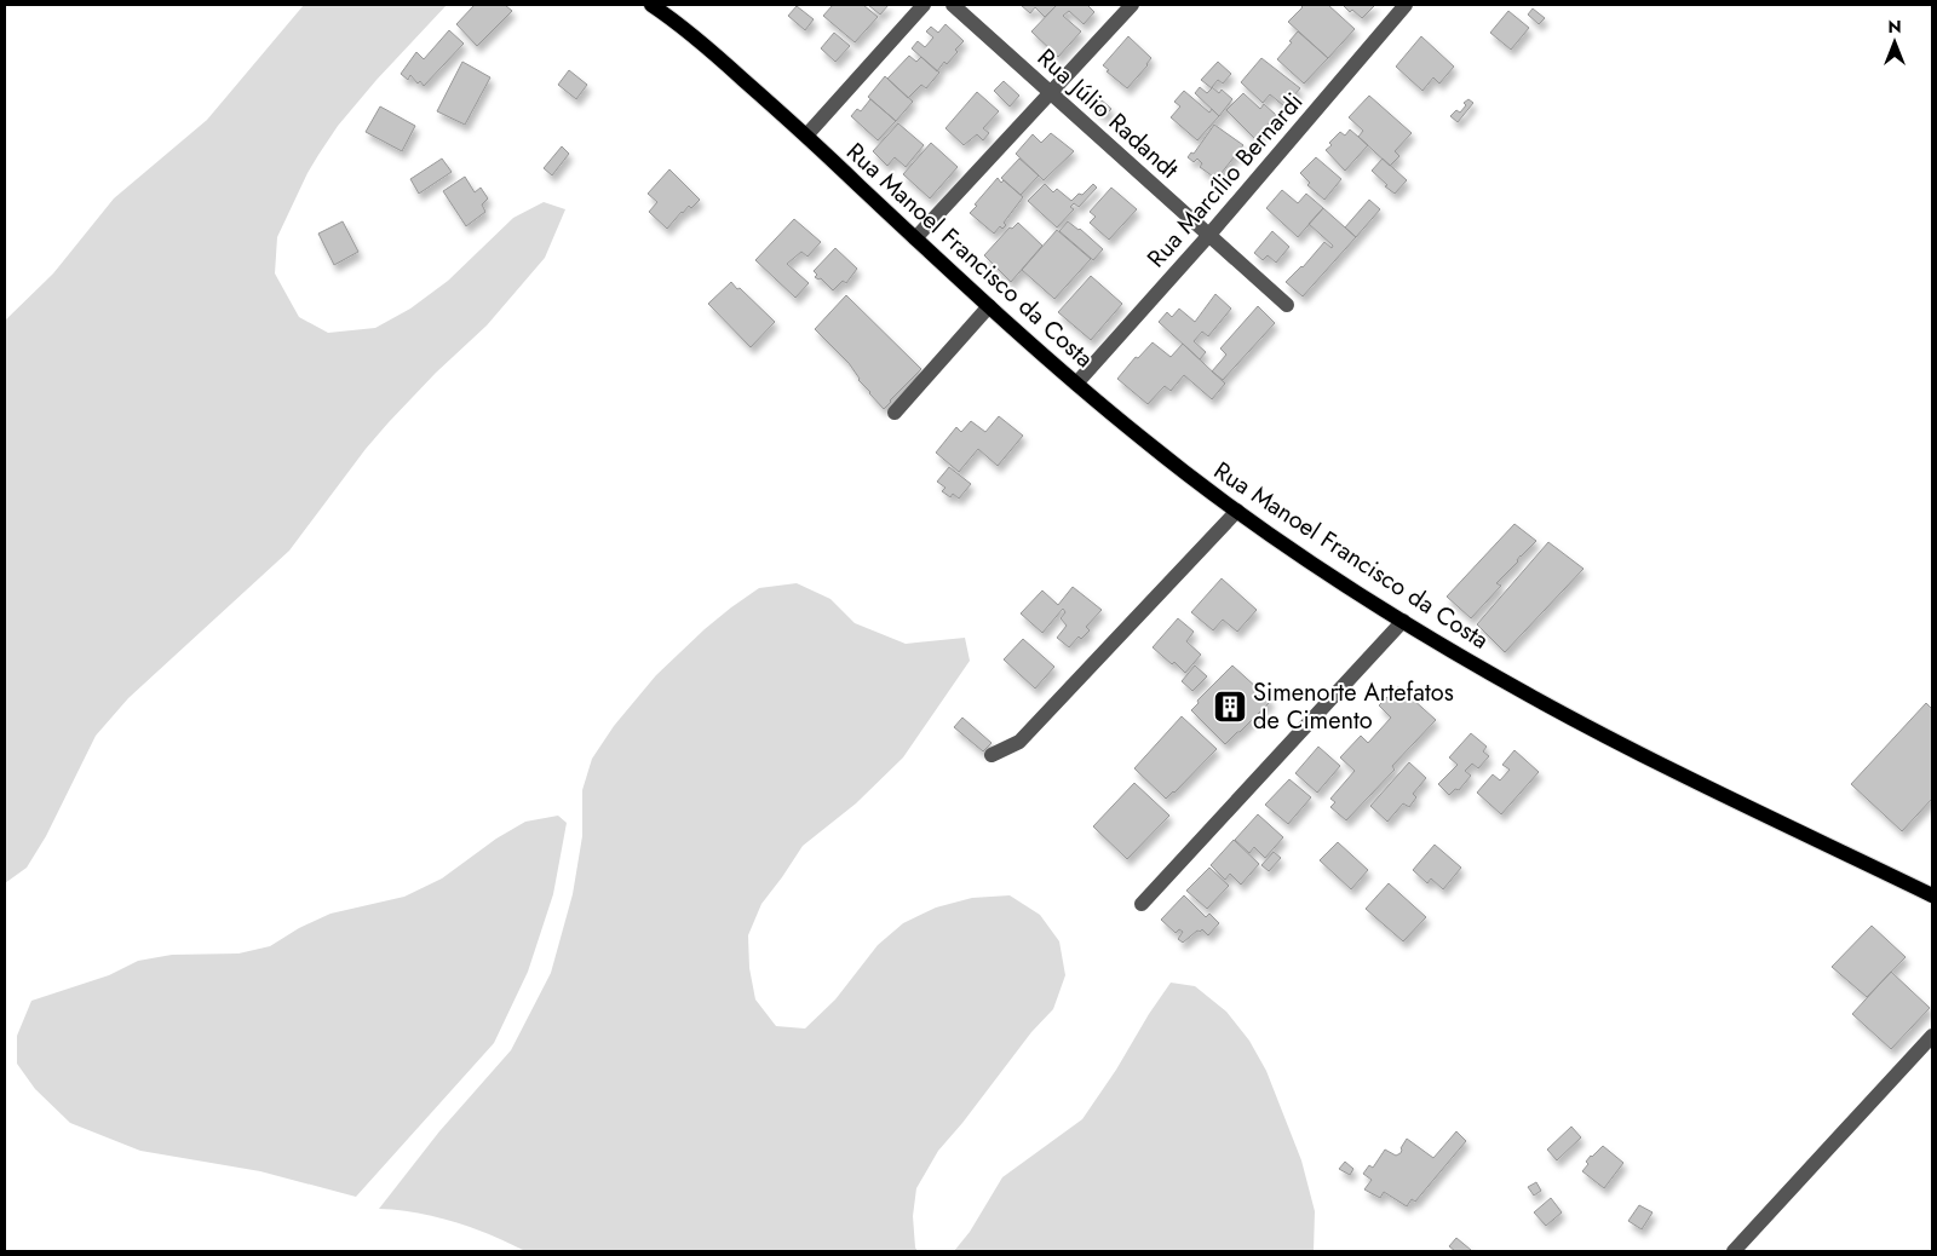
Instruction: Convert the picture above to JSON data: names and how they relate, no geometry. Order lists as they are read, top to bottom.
{
  "streets": {
    "main road": ["Rua Manoel Francisco da Costa"],
    "street": ["Rua Júlio Radandt", "Rua Marcílio Bernardi"]
  },
  "crossings": [
    ["Rua Júlio Radandt", "Rua Marcílio Bernardi"],
    ["Rua Marcílio Bernardi", "Rua Manoel Francisco da Costa"]
  ],
  "places": {
    "building": ["Simenorte Artefatos de Cimento"]
  },
  "north": "top"
}
